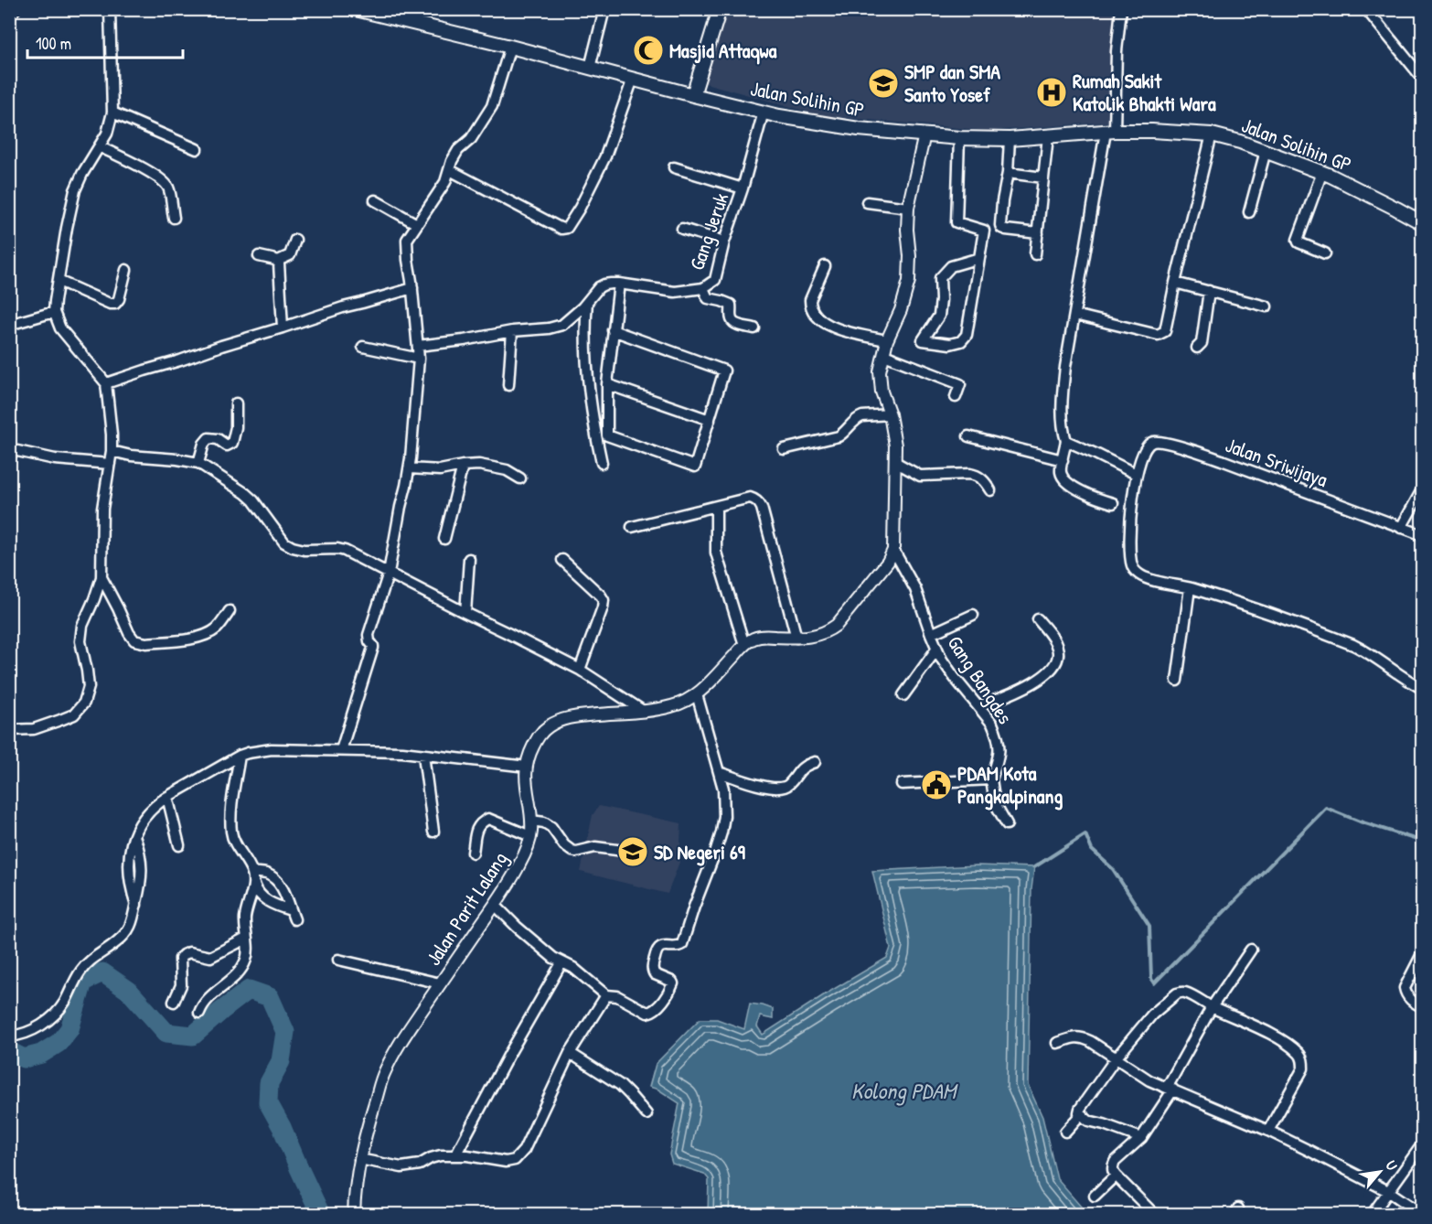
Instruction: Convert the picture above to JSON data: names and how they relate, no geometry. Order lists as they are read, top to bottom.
{
  "streets": {
    "main road": ["Jalan Solihin GP"],
    "street": [
      "Gang Jeruk",
      "Jalan Sriwijaya",
      "Gang Bangdes",
      "Jalan Parit Lalang"
    ]
  },
  "crossings": [
    ["Jalan Solihin GP", "Gang Jeruk"],
    ["Gang Bangdes", "Jalan Parit Lalang"]
  ],
  "water": ["Kolong PDAM"],
  "places": {
    "mosque": ["Masjid Attaqwa"],
    "school or university": ["SMP dan SMA Santo Yosef", "SD Negeri 69"],
    "hospital": ["Rumah Sakit Katolik Bhakti Wara"],
    "public building": ["PDAM Kota Pangkalpinang"]
  },
  "scale_bar": "100 m",
  "north": "top right"
}
